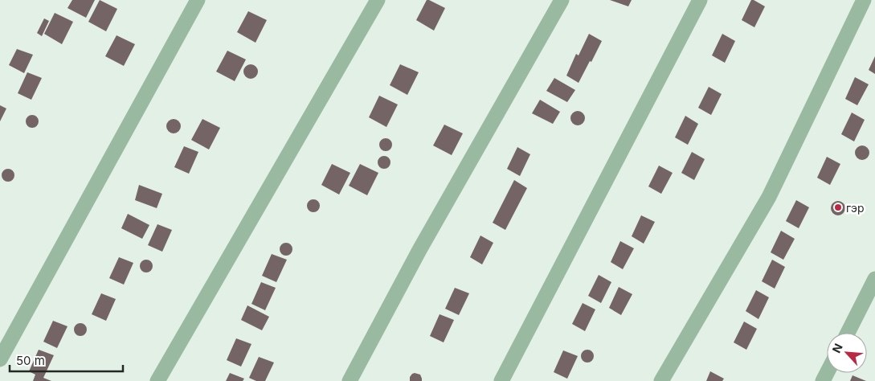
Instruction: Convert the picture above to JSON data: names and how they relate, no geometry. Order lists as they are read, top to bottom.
{
  "places": ["гэр"],
  "scale_bar": "50 m",
  "north": "top left"
}
